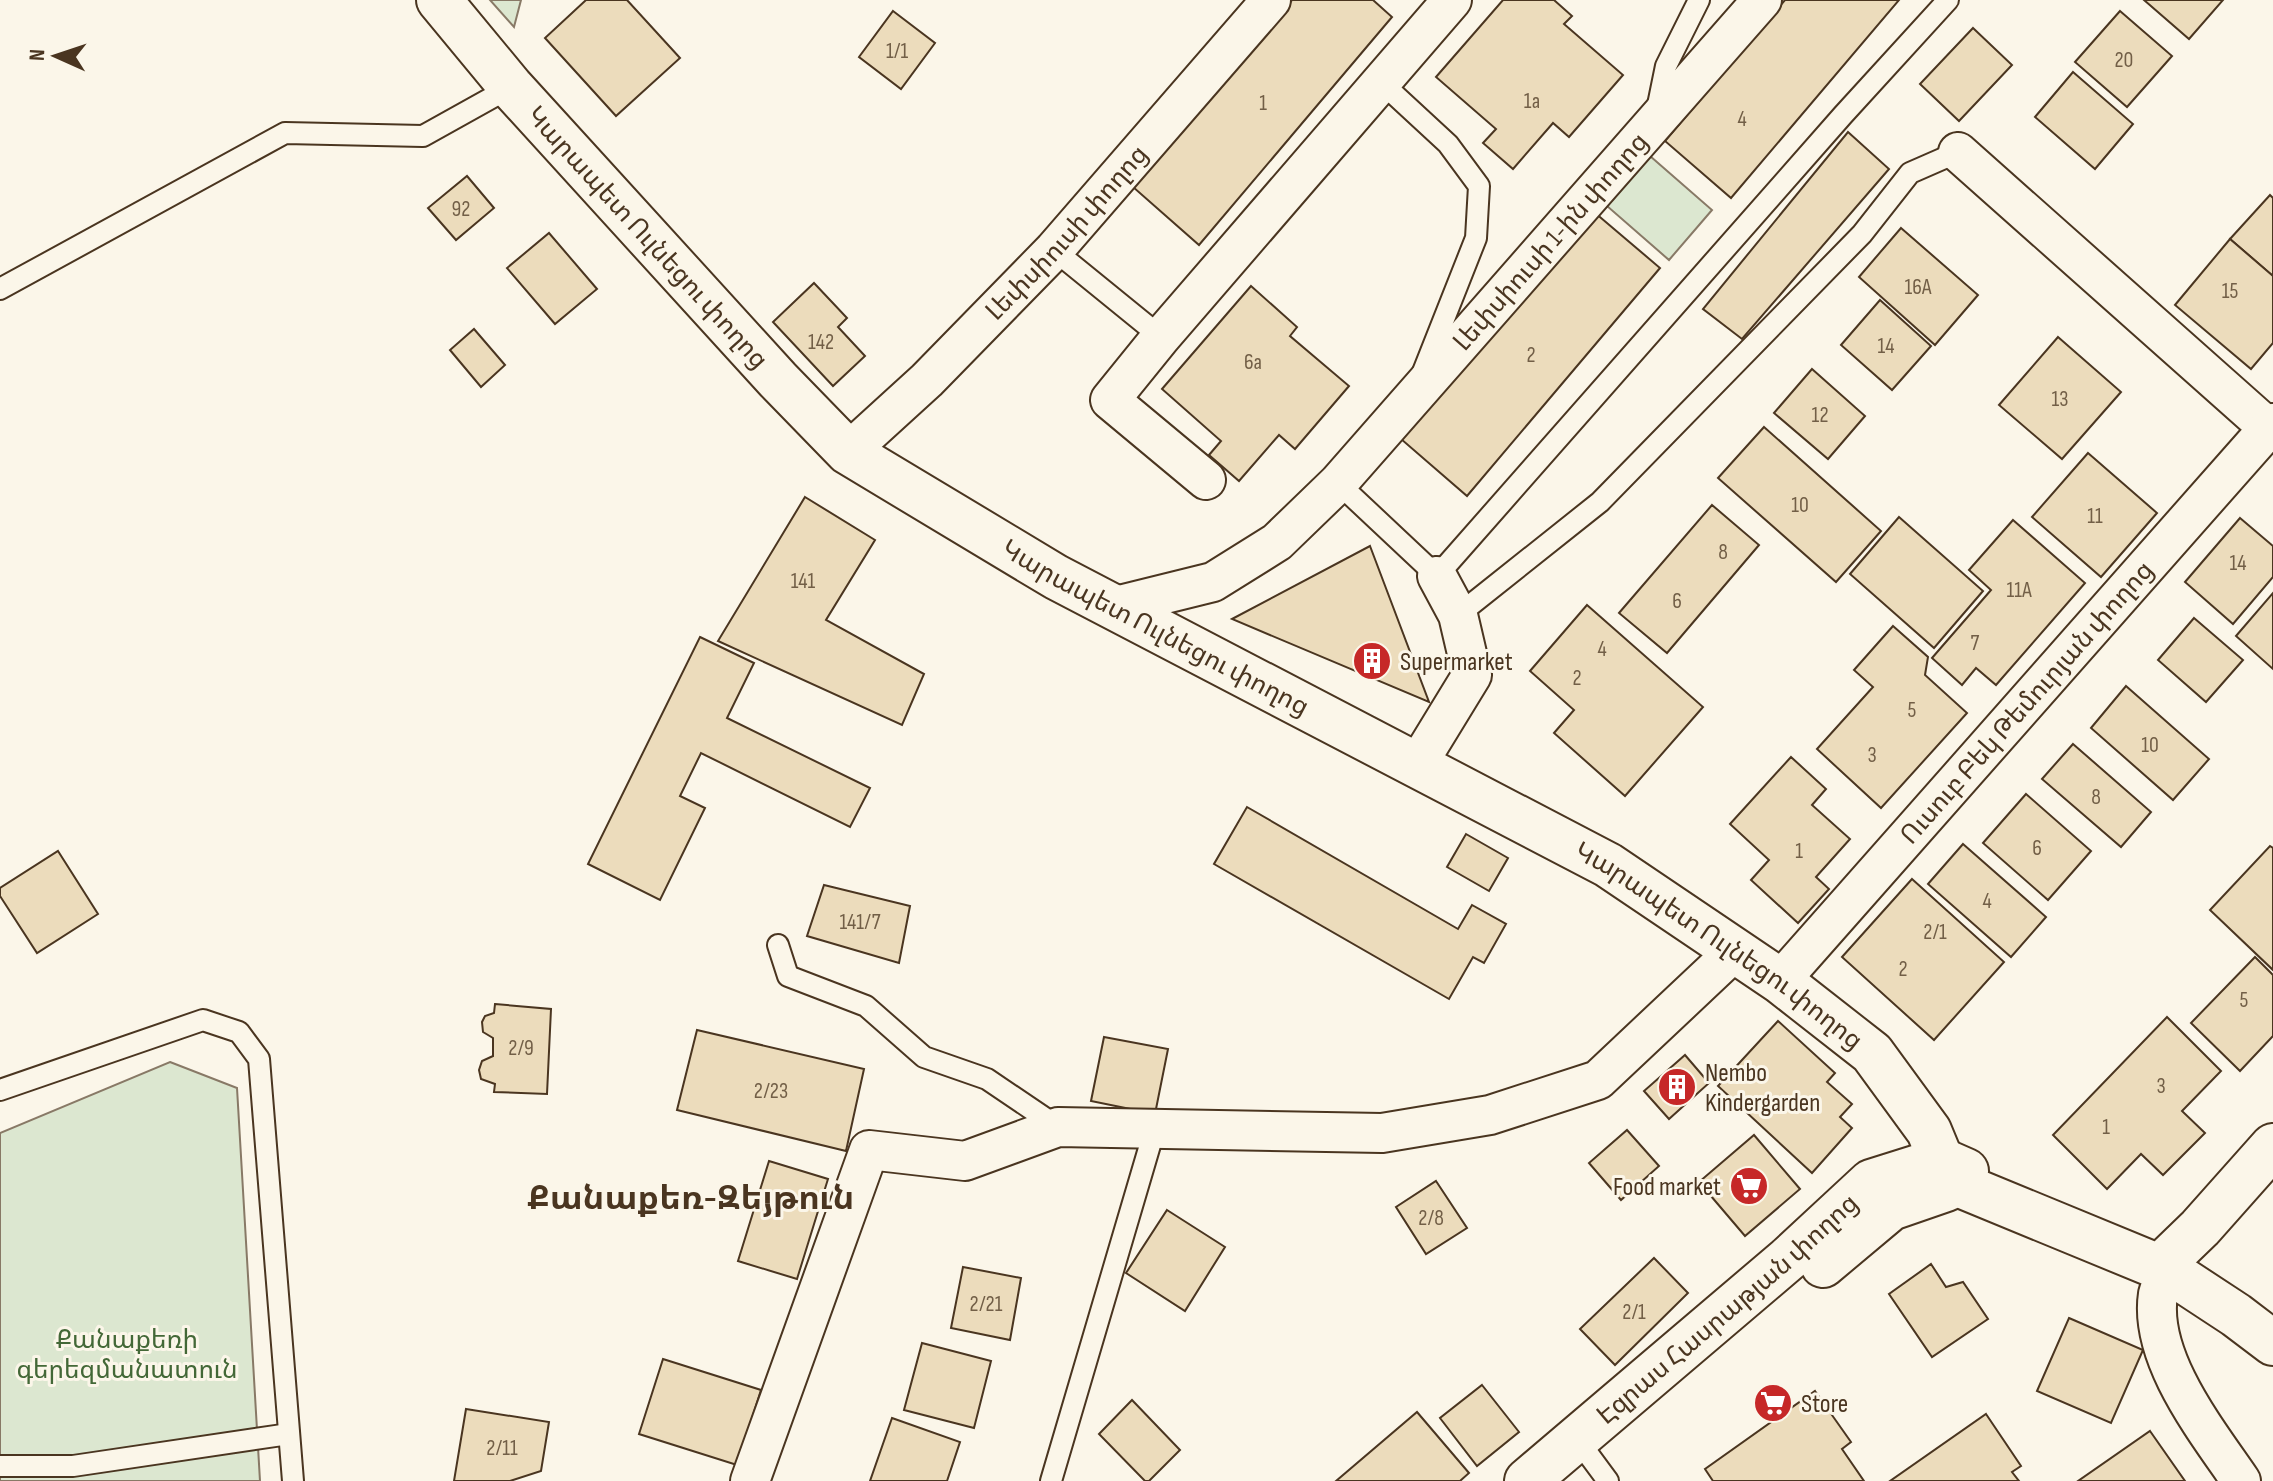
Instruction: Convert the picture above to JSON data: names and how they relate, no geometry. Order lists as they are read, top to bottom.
{
  "streets": {
    "street": [
      "Լեփսիուսի փողոց",
      "Կարապետ Ուլնեցու փողոց",
      "Լեփսիուսի 1-ին փողոց",
      "Ուսուբ Բեկ Թեմուրյան փողոց",
      "Էզրաս Հասրաթյան փողոց"
    ]
  },
  "crossings": [
    ["Լեփսիուսի փողոց", "Կարապետ Ուլնեցու փողոց"],
    ["Կարապետ Ուլնեցու փողոց", "Լեփսիուսի 1-ին փողոց"],
    ["Կարապետ Ուլնեցու փողոց", "Ուսուբ Բեկ Թեմուրյան փողոց"],
    ["Կարապետ Ուլնեցու փողոց", "Էզրաս Հասրաթյան փողոց"]
  ],
  "districts": ["Քանաքեռ-Զեյթուն"],
  "parks": ["Քանաքեռի գերեզմանատուն"],
  "places": {
    "building": ["Supermarket", "Nembo Kindergarden"],
    "supermarket": ["Food market", "Store"]
  },
  "house_numbers": [
    "1/1",
    "20",
    "1a",
    "1",
    "4",
    "92",
    "16A",
    "15",
    "142",
    "14",
    "2",
    "6a",
    "13",
    "12",
    "10",
    "11",
    "8",
    "14",
    "141",
    "11A",
    "6",
    "7",
    "4",
    "2",
    "5",
    "10",
    "3",
    "8",
    "6",
    "1",
    "4",
    "141/7",
    "2/1",
    "2",
    "5",
    "2/9",
    "3",
    "2/23",
    "1",
    "2/8",
    "2/21",
    "2/1",
    "2/11"
  ],
  "north": "left"
}
